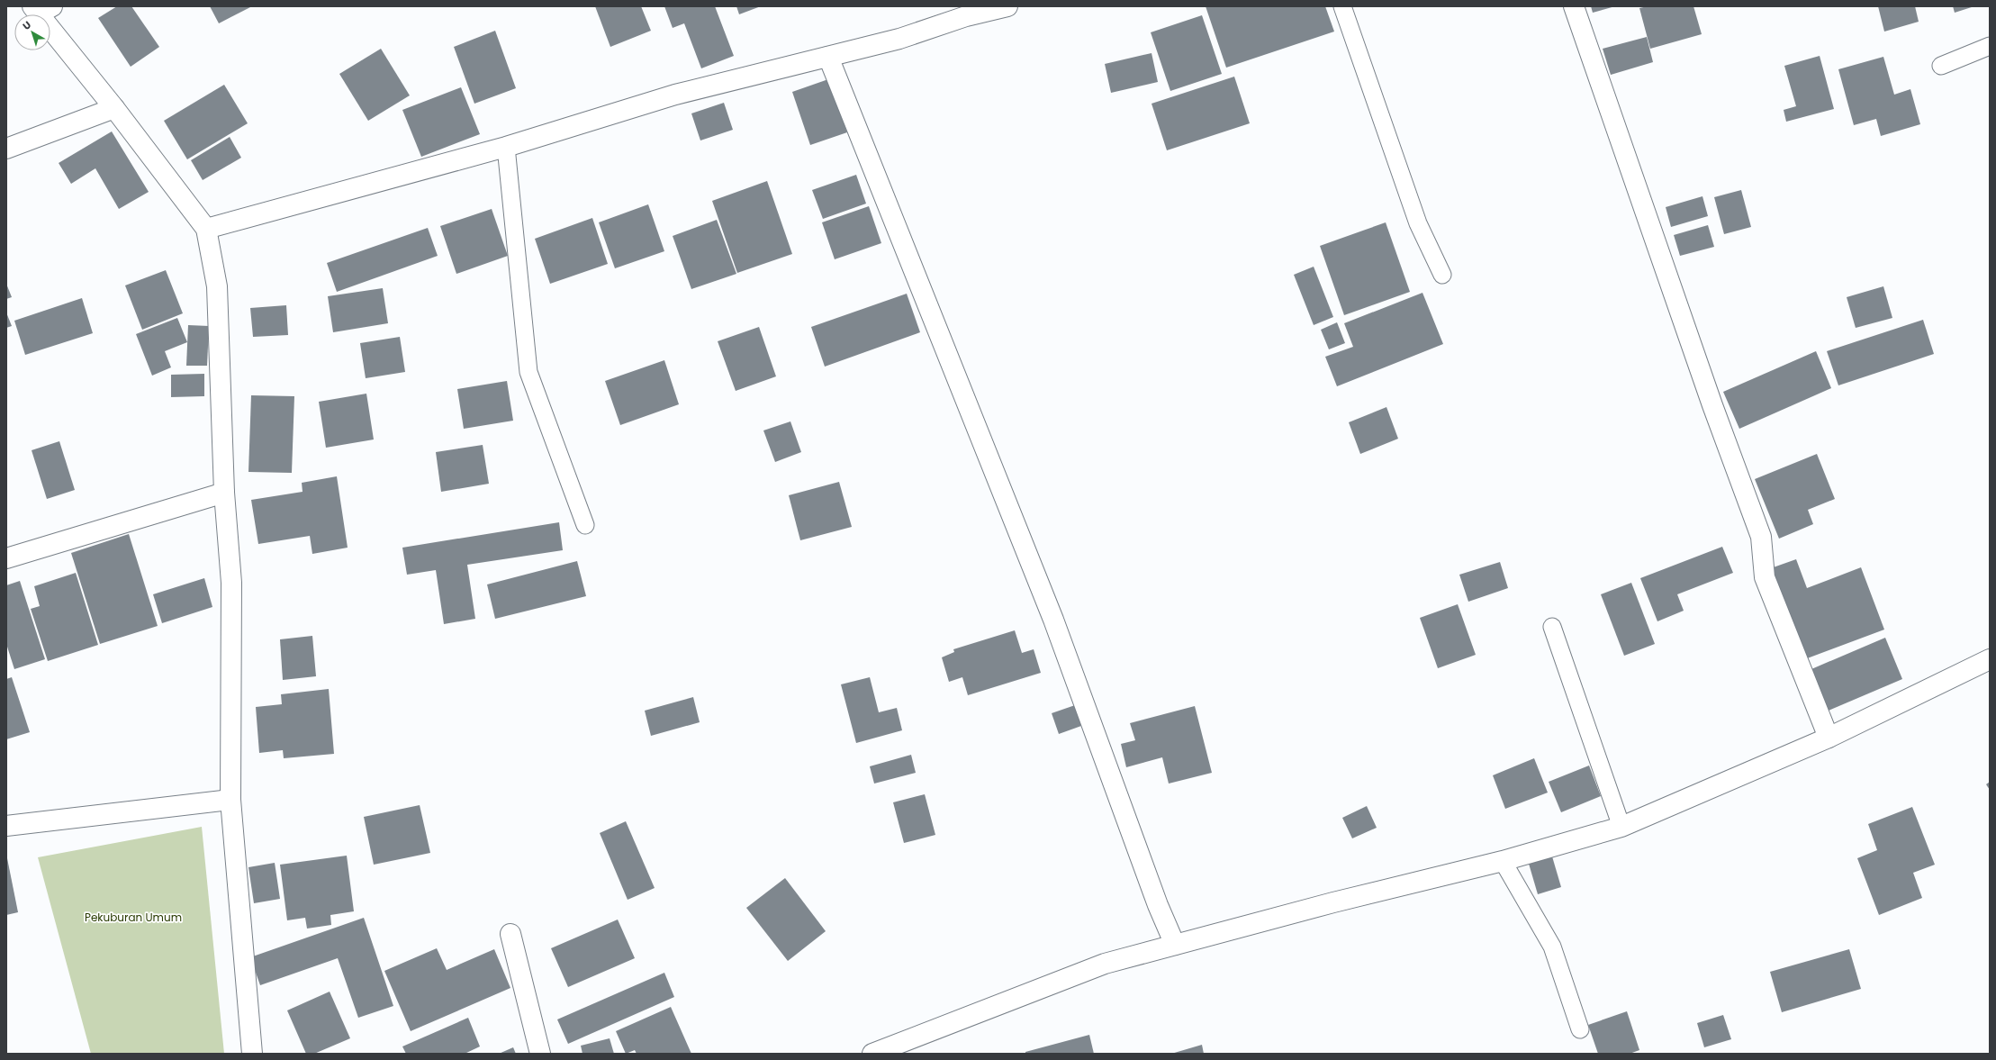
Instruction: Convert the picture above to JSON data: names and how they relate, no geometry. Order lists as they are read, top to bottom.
{
  "parks": ["Pekuburan Umum"],
  "north": "top left"
}
